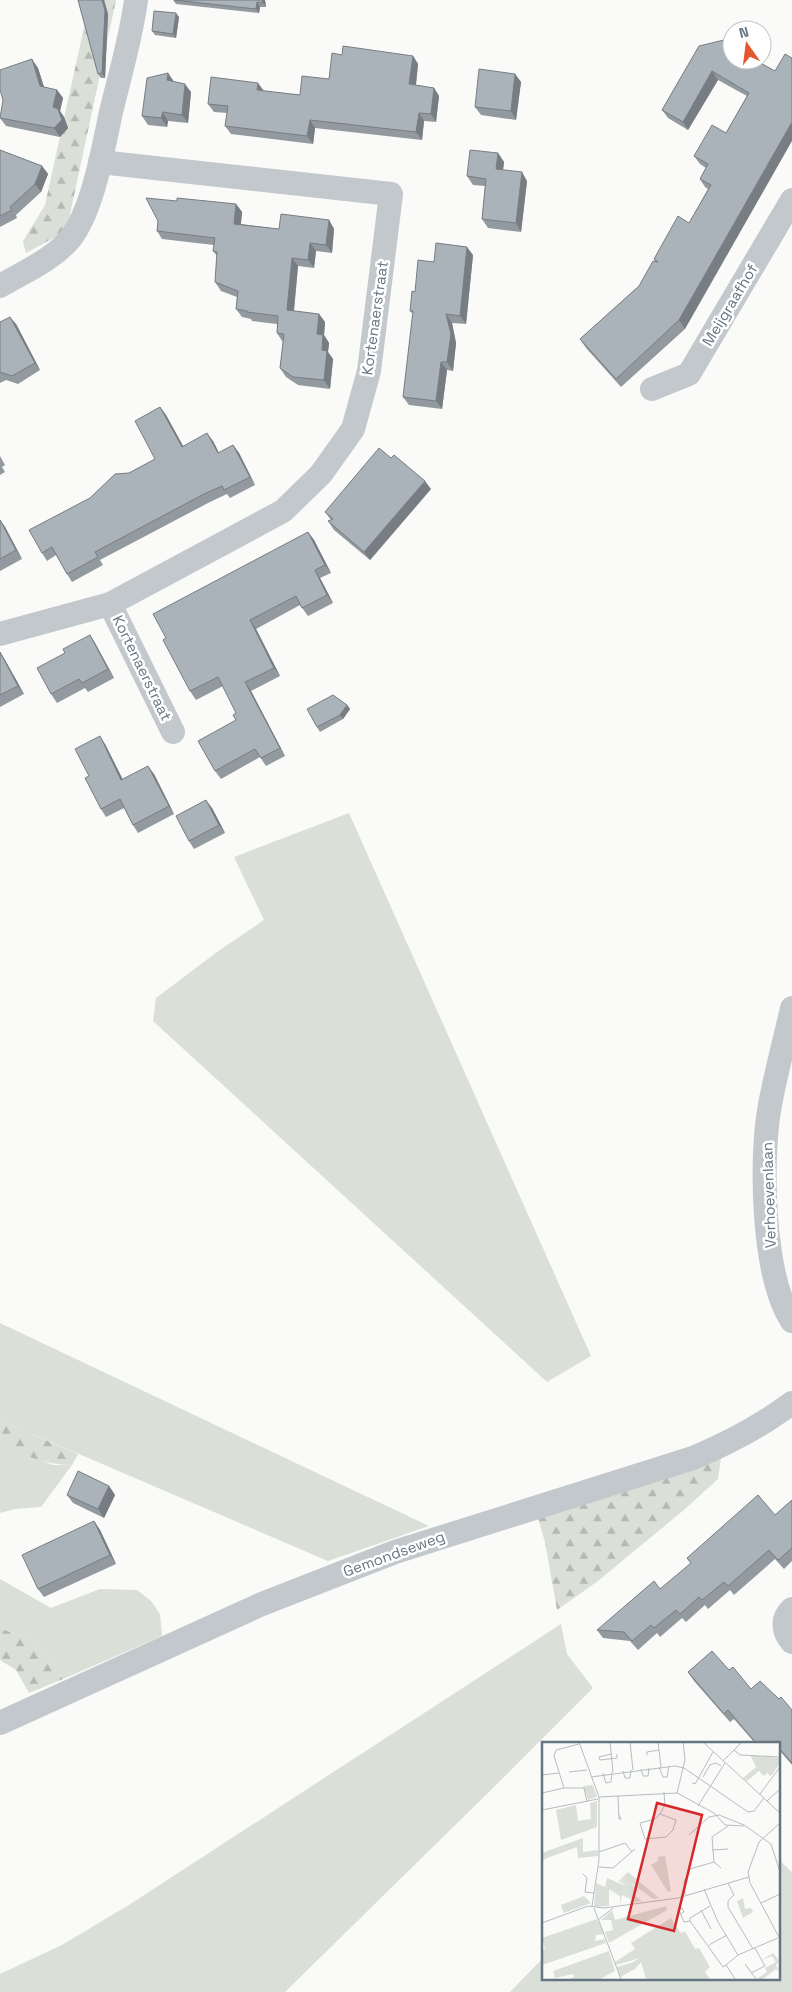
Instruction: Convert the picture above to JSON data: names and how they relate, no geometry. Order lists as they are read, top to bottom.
{
  "streets": {
    "street": [
      "Meijgraafhof",
      "Kortenaerstraat",
      "Verhoevenlaan",
      "Gemondseweg"
    ]
  },
  "north": "top"
}
